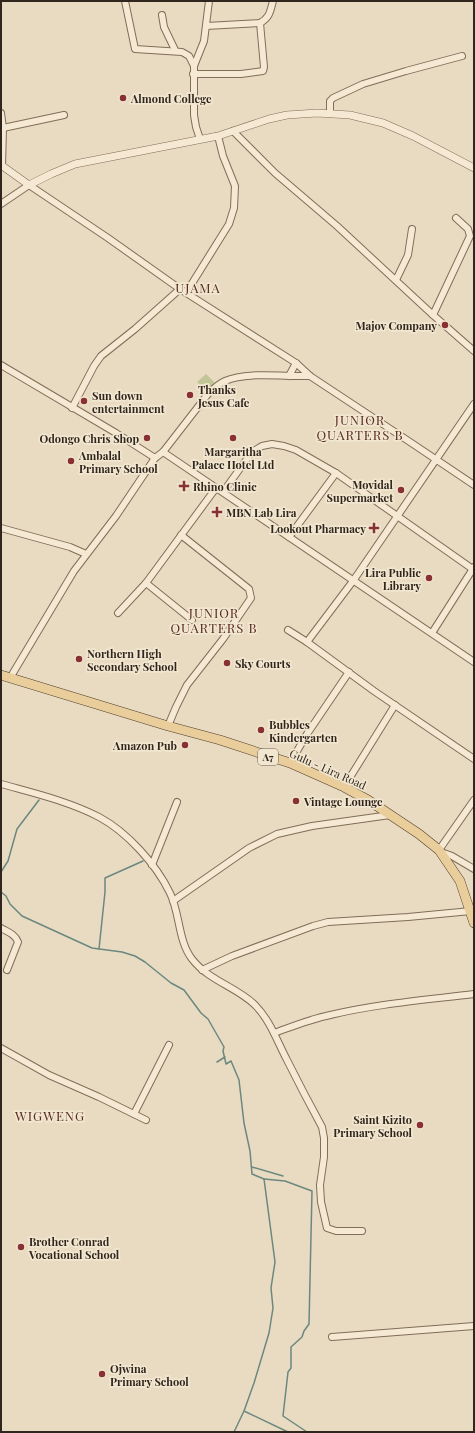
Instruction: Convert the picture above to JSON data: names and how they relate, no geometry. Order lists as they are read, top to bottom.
{
  "streets": {
    "main road": ["A7", "Gulu - Lira Road"]
  },
  "districts": [
    "UJAMA",
    "JUNIOR QUARTERS B",
    "JUNIOR QUARTERS B",
    "WIGWENG"
  ],
  "places": {
    "other": [
      "Almond College",
      "Majov Company",
      "Thanks Jesus Cafe",
      "Sun down entertainment",
      "Odongo Chris Shop",
      "Margaritha Palace Hotel Ltd",
      "Ambalal Primary School",
      "Movidal Supermarket",
      "Lira Public Library",
      "Northern High Secondary School",
      "Sky Courts",
      "Bubbles Kindergarten",
      "Amazon Pub",
      "Vintage Lounge",
      "Saint Kizito Primary School",
      "Brother Conrad Vocational School",
      "Ojwina Primary School"
    ],
    "health": ["Rhino Clinic", "MBN Lab Lira", "Lookout Pharmacy"]
  }
}
